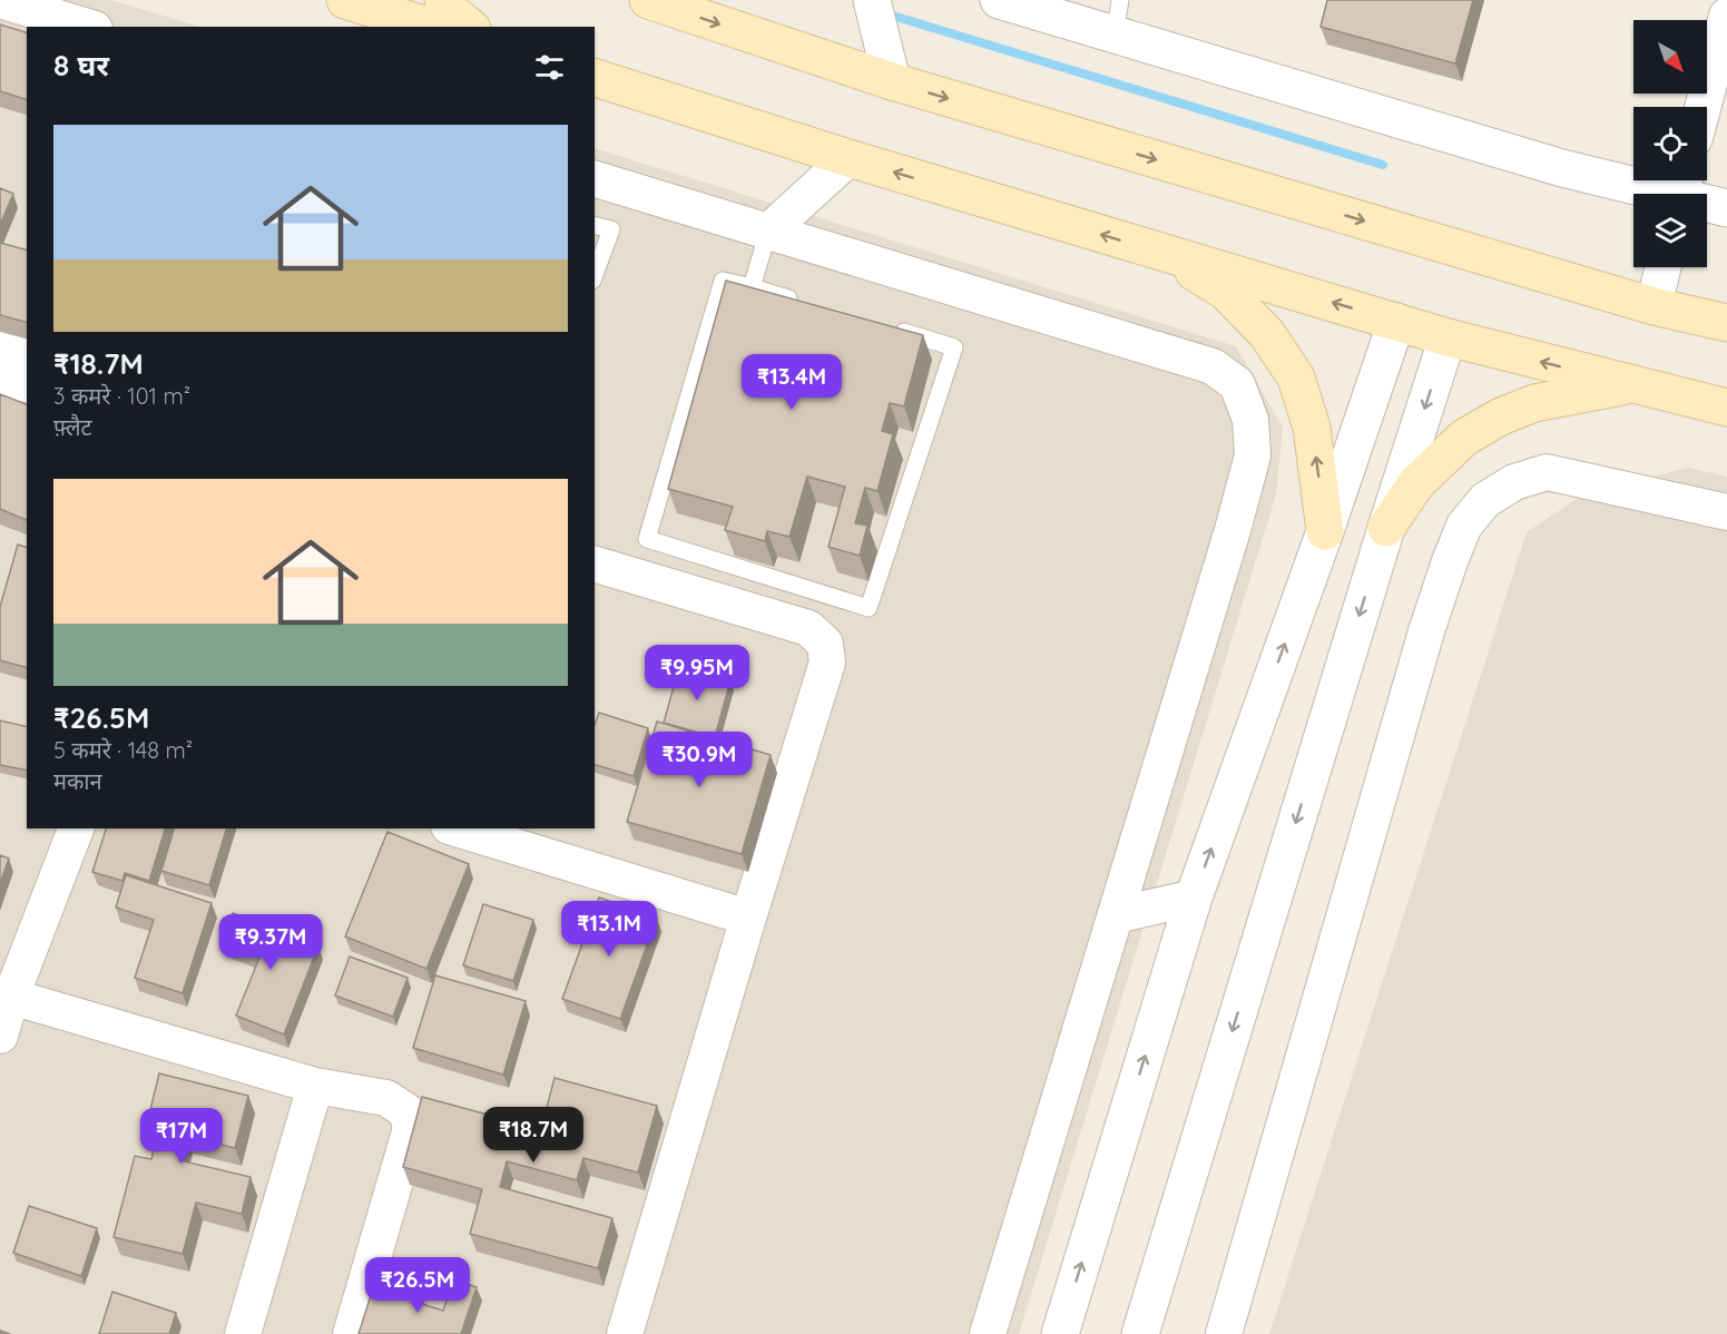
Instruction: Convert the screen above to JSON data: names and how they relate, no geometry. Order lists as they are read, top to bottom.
{
  "north": "bottom right",
  "page": {
    "heading": "8 घर",
    "list": [
      {
        "name": "₹18.7M",
        "note": "3 कमरे · 101 m² · फ़्लैट"
      },
      {
        "name": "₹26.5M",
        "note": "5 कमरे · 148 m² · मकान"
      }
    ],
    "price": [
      "₹13.4M",
      "₹9.95M",
      "₹30.9M",
      "₹13.1M",
      "₹9.37M",
      "₹18.7M",
      "₹17M",
      "₹26.5M"
    ]
  }
}
